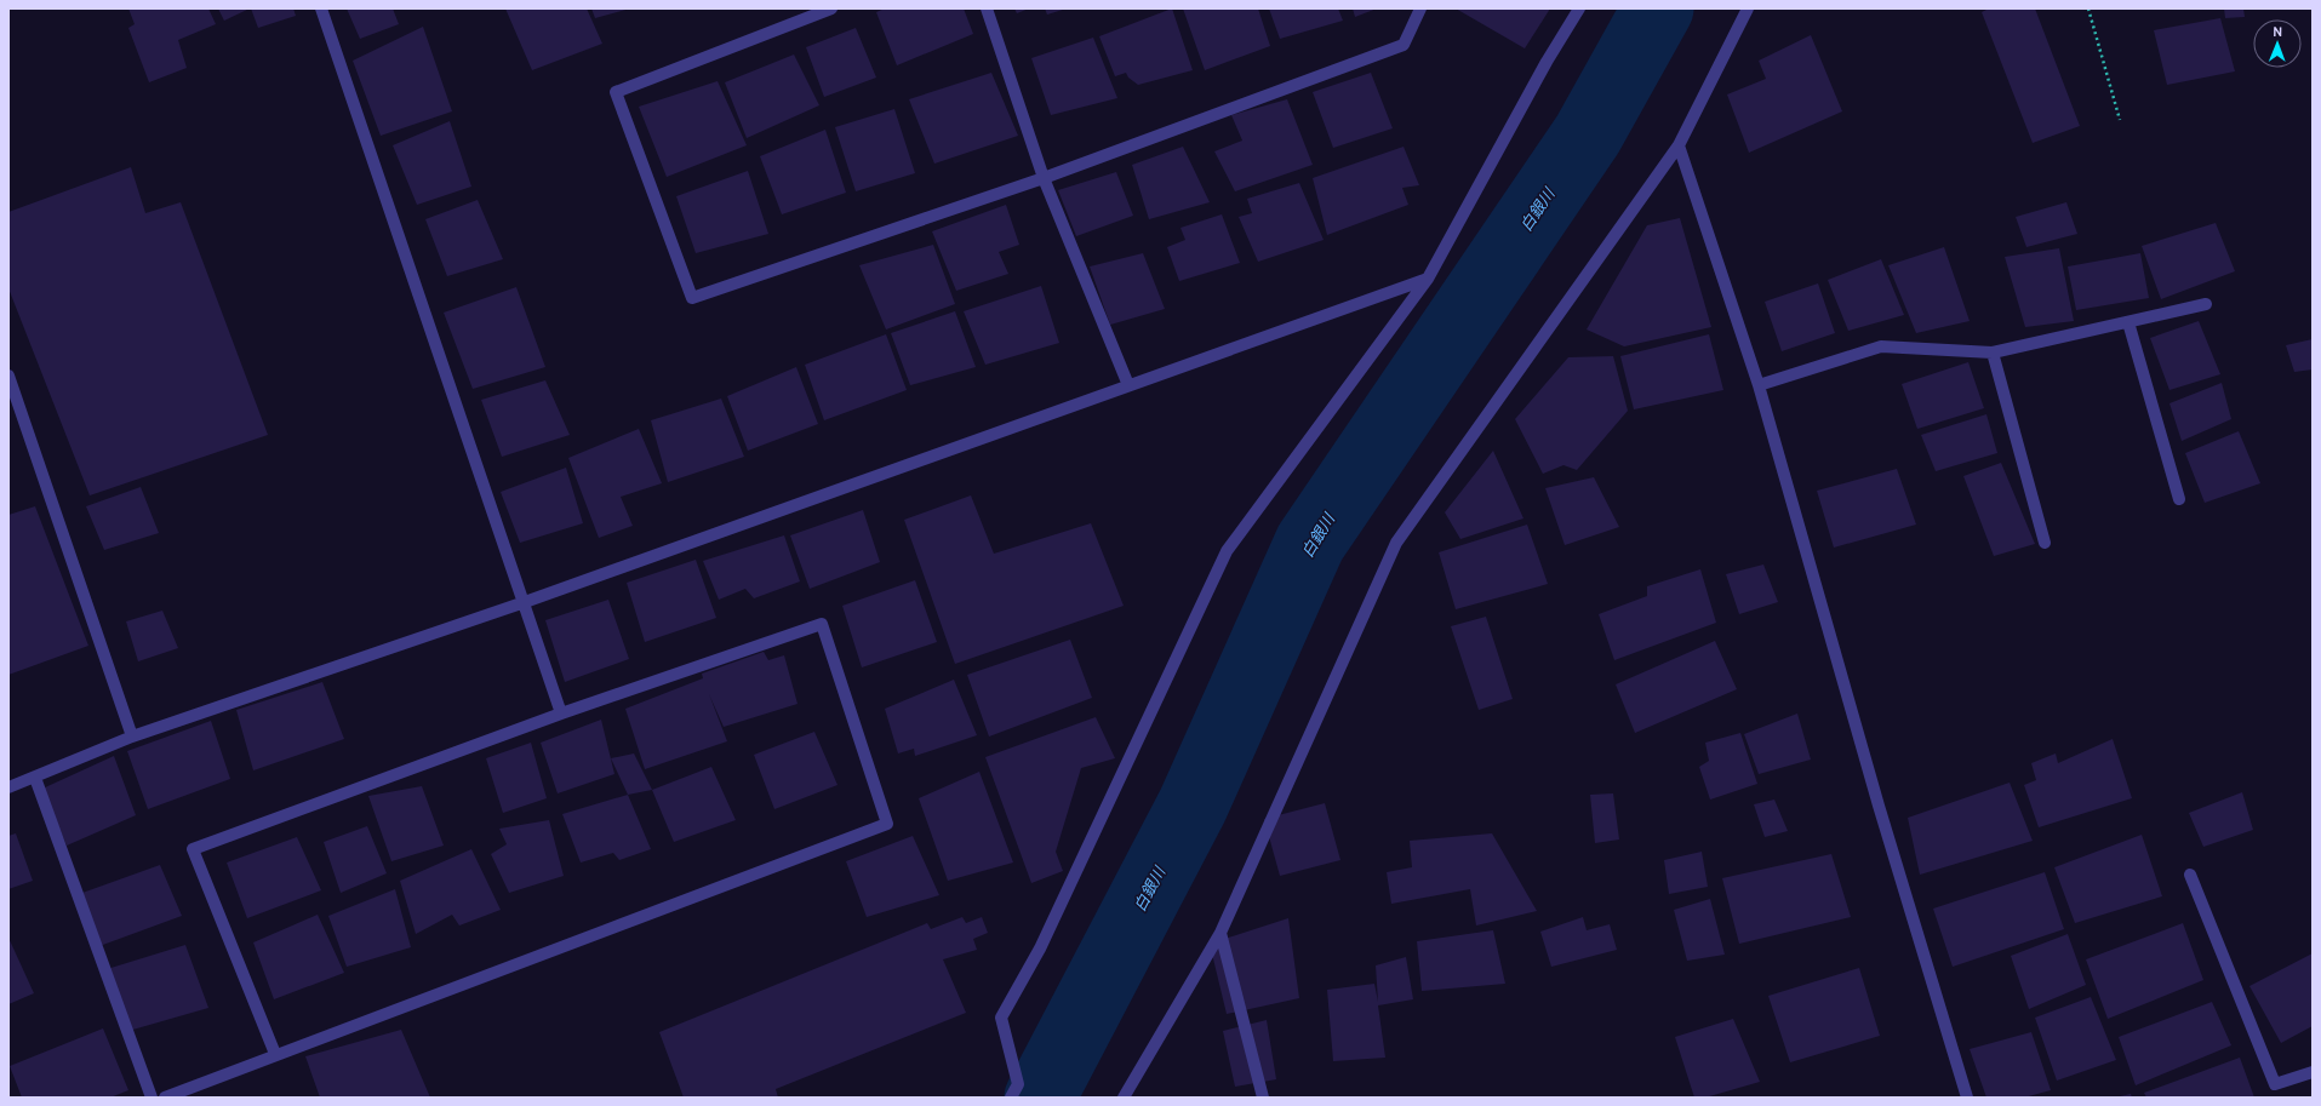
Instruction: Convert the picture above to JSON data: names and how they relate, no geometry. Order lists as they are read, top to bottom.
{
  "water": ["白銀川"],
  "north": "top"
}
